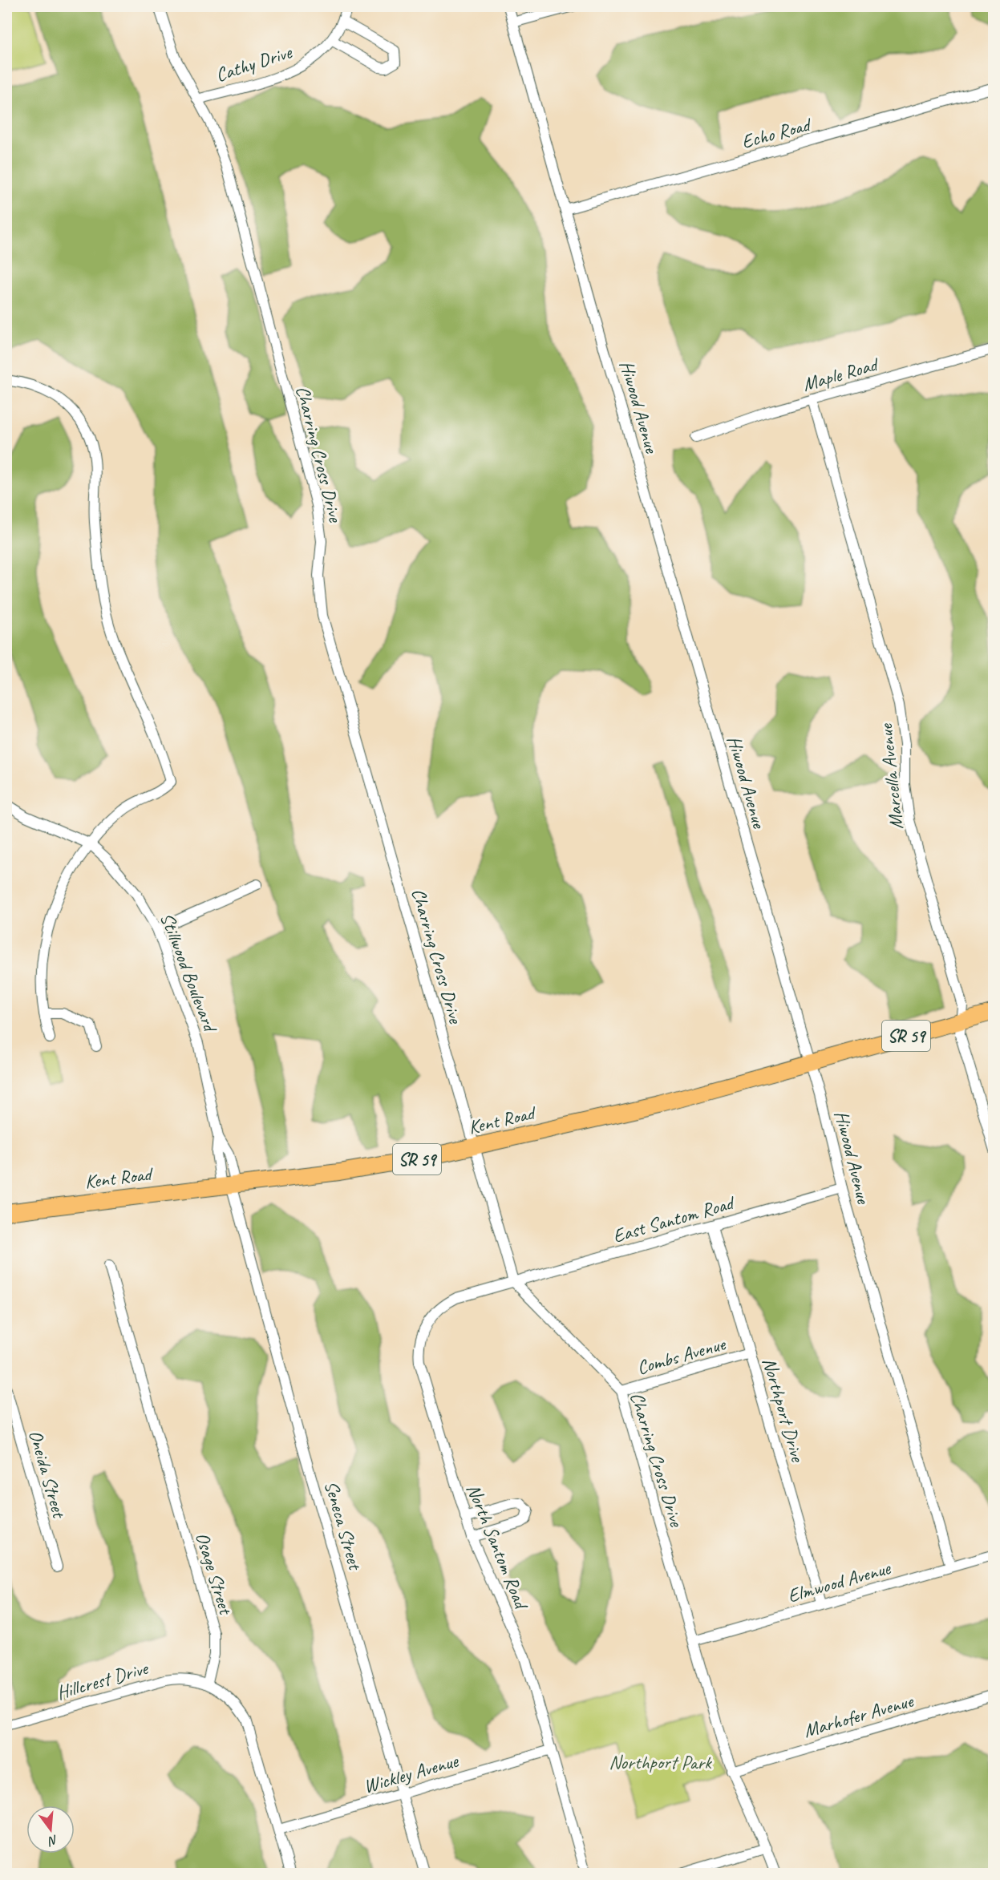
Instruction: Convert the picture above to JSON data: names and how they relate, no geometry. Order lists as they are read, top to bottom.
{
  "streets": {
    "main road": ["SR 59", "Kent Road"],
    "street": [
      "Cathy Drive",
      "Echo Road",
      "Maple Road",
      "Hiwood Avenue",
      "Charring Cross Drive",
      "Marcella Avenue",
      "Stillwood Boulevard",
      "East Santom Road",
      "Combs Avenue",
      "Northport Drive",
      "Oneida Street",
      "Seneca Street",
      "North Santom Road",
      "Osage Street",
      "Elmwood Avenue",
      "Hillcrest Drive",
      "Marhofer Avenue",
      "Wickley Avenue"
    ]
  },
  "crossings": [
    ["Cathy Drive", "Charring Cross Drive"],
    ["Echo Road", "Hiwood Avenue"],
    ["Maple Road", "Marcella Avenue"],
    ["Hiwood Avenue", "Kent Road"],
    ["Hiwood Avenue", "East Santom Road"],
    ["Hiwood Avenue", "Elmwood Avenue"],
    ["Charring Cross Drive", "Kent Road"],
    ["Charring Cross Drive", "East Santom Road"],
    ["Charring Cross Drive", "Combs Avenue"],
    ["Charring Cross Drive", "North Santom Road"],
    ["Charring Cross Drive", "Elmwood Avenue"],
    ["Charring Cross Drive", "Marhofer Avenue"],
    ["Marcella Avenue", "Kent Road"],
    ["Stillwood Boulevard", "Kent Road"],
    ["Stillwood Boulevard", "Seneca Street"],
    ["Kent Road", "Seneca Street"],
    ["East Santom Road", "Northport Drive"],
    ["East Santom Road", "North Santom Road"],
    ["Combs Avenue", "Northport Drive"],
    ["Northport Drive", "Elmwood Avenue"],
    ["Seneca Street", "Wickley Avenue"],
    ["North Santom Road", "Wickley Avenue"],
    ["Osage Street", "Hillcrest Drive"]
  ],
  "parks": ["Northport Park"],
  "north": "bottom"
}
